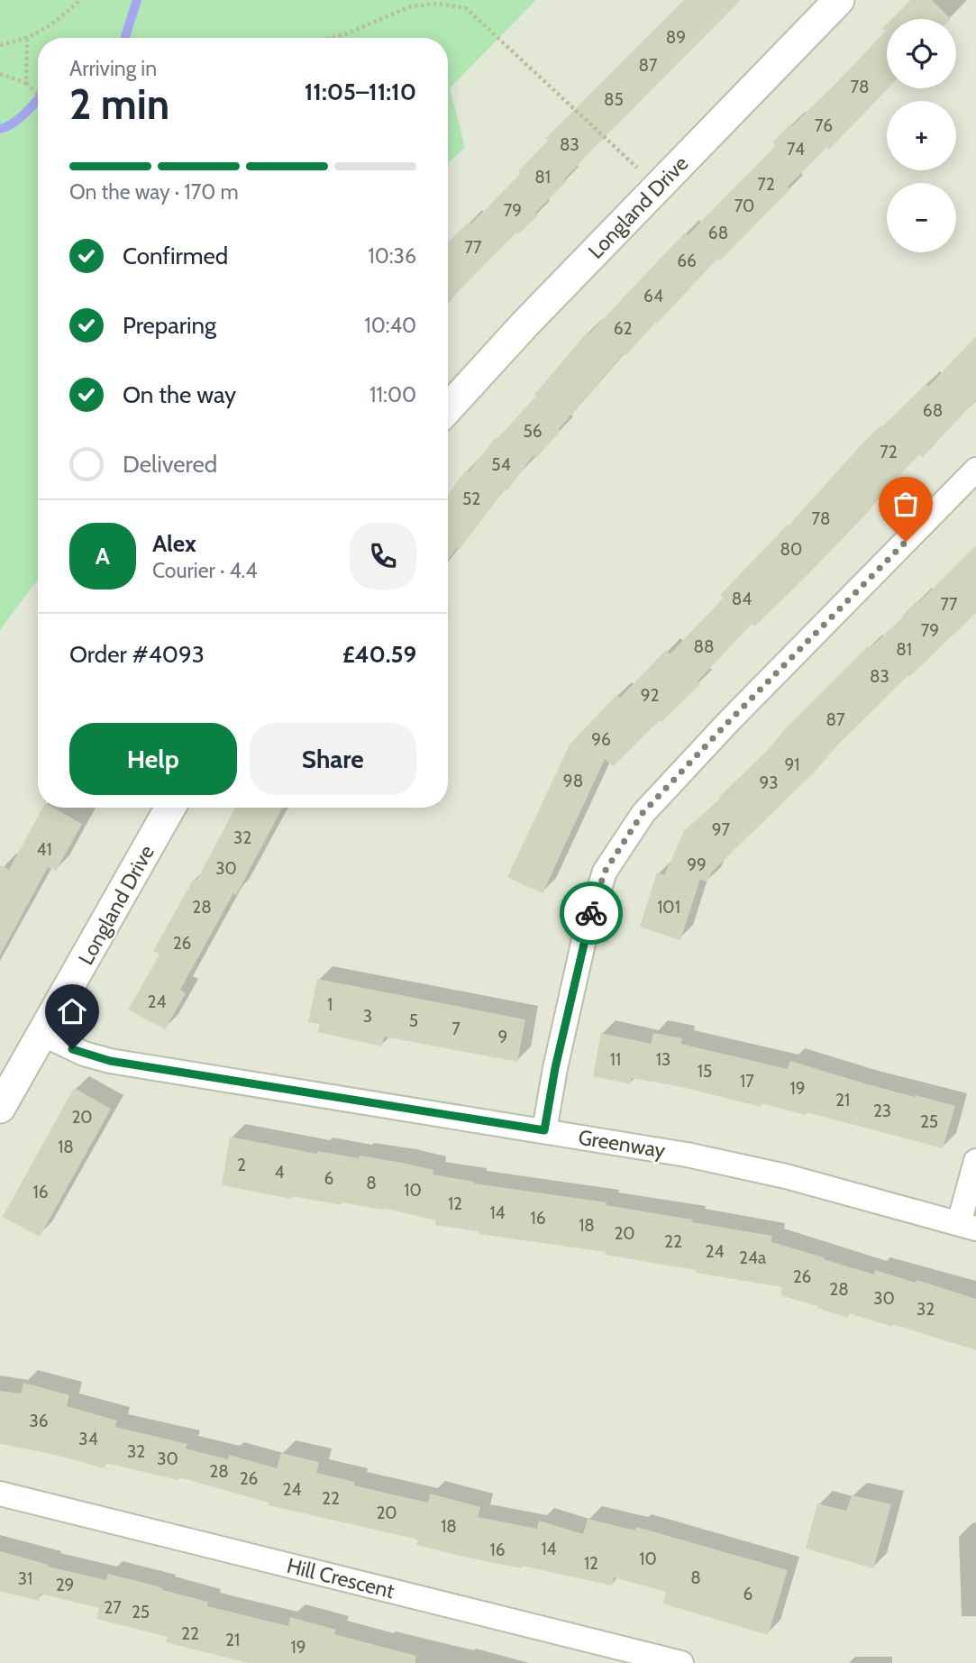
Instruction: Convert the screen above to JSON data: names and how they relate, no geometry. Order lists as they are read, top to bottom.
{
  "streets": {
    "street": ["Longland Drive", "Greenway", "Hill Crescent"]
  },
  "crossings": [
    ["Longland Drive", "Greenway"]
  ],
  "house_numbers": [
    "89",
    "87",
    "78",
    "85",
    "76",
    "83",
    "74",
    "81",
    "72",
    "70",
    "79",
    "68",
    "77",
    "66",
    "64",
    "62",
    "68",
    "56",
    "72",
    "54",
    "52",
    "78",
    "80",
    "84",
    "77",
    "79",
    "88",
    "81",
    "83",
    "92",
    "87",
    "96",
    "91",
    "98",
    "93",
    "97",
    "32",
    "41",
    "99",
    "30",
    "28",
    "101",
    "26",
    "24",
    "1",
    "3",
    "5",
    "7",
    "9",
    "11",
    "13",
    "15",
    "17",
    "19",
    "21",
    "23",
    "20",
    "25",
    "18",
    "2",
    "4",
    "6",
    "8",
    "10",
    "16",
    "12",
    "14",
    "16",
    "18",
    "20",
    "22",
    "24",
    "24a",
    "26",
    "28",
    "30",
    "32",
    "36",
    "34",
    "32",
    "30",
    "28",
    "26",
    "24",
    "22",
    "20",
    "18",
    "14",
    "16",
    "10",
    "12",
    "8",
    "31",
    "29",
    "6",
    "27",
    "25",
    "22",
    "21",
    "19"
  ],
  "page": {
    "map_buttons": ["+", "−"],
    "heading": ["2 min", "Arriving in", "11:05–11:10"],
    "panel": [
      "Alex",
      "Courier · 4.4",
      "Order #4093",
      "£40.59"
    ],
    "bar": "On the way · 170 m",
    "list": [
      ["Confirmed", "10:36"],
      ["Preparing", "10:40"],
      ["On the way", "11:00"],
      "Delivered"
    ],
    "round": "A",
    "buttons": ["Help", "Share"]
  }
}
